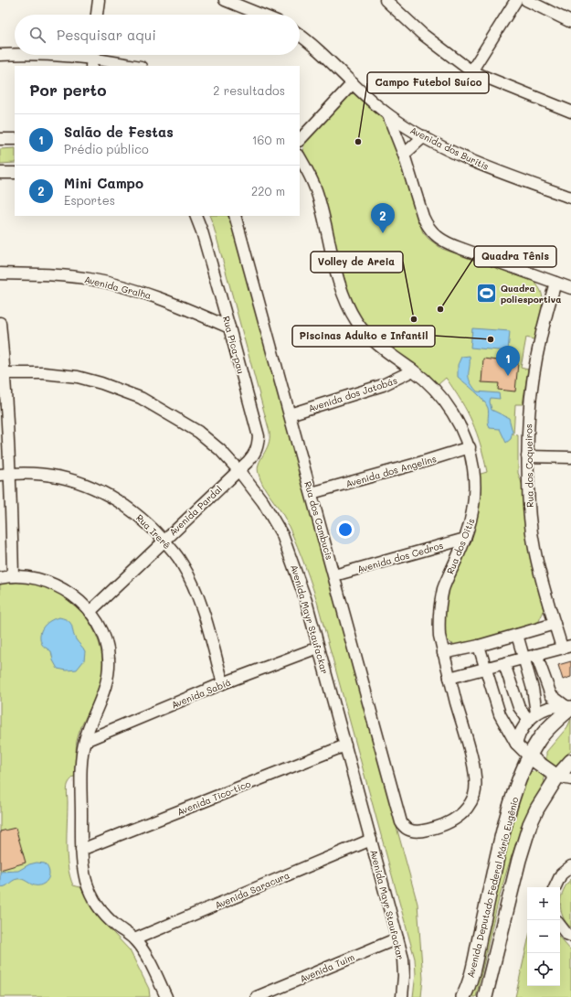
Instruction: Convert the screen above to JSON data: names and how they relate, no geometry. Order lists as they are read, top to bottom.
{
  "streets": {
    "street": [
      "Avenida dos Buritis",
      "Avenida Gralha",
      "Rua Pica-pau",
      "Avenida dos Jatobás",
      "Rua dos Coqueiros",
      "Avenida dos Angelins",
      "Avenida Pardal",
      "Rua dos Cambucis",
      "Rua Irerê",
      "Rua dos Oitis",
      "Avenida dos Cedros",
      "Avenida Mayr Staufackar",
      "Avenida Sabiá",
      "Avenida Tico-tico",
      "Avenida Deputado Federal Mário Eugênio",
      "Avenida Saracura",
      "Avenida Tuim"
    ]
  },
  "crossings": [
    ["Avenida Gralha", "Rua Pica-pau"],
    ["Rua Pica-pau", "Avenida Pardal"],
    ["Rua Pica-pau", "Avenida Mayr Staufackar"],
    ["Avenida dos Jatobás", "Rua dos Cambucis"],
    ["Avenida dos Jatobás", "Rua dos Oitis"],
    ["Avenida dos Angelins", "Rua dos Cambucis"],
    ["Avenida dos Angelins", "Rua dos Oitis"],
    ["Avenida Pardal", "Rua Irerê"],
    ["Avenida Pardal", "Avenida Mayr Staufackar"],
    ["Rua dos Cambucis", "Rua dos Oitis"],
    ["Rua dos Cambucis", "Avenida dos Cedros"],
    ["Rua Irerê", "Avenida Sabiá"],
    ["Rua dos Oitis", "Avenida dos Cedros"],
    ["Avenida Mayr Staufackar", "Avenida Sabiá"],
    ["Avenida Mayr Staufackar", "Avenida Tico-tico"],
    ["Avenida Mayr Staufackar", "Avenida Saracura"],
    ["Avenida Mayr Staufackar", "Avenida Tuim"]
  ],
  "places": {
    "other": [
      "Campo Futebol Suíco",
      "Quadra Tênis",
      "Volley de Areia",
      "Piscinas Adulto e Infantil"
    ],
    "sports": ["Quadra poliesportiva"]
  },
  "page": {
    "search": "Pesquisar aqui",
    "heading": ["Por perto", "2 resultados"],
    "list": [
      {
        "mark": "1",
        "name": "Salão de Festas",
        "note": "Prédio público",
        "value": "160 m"
      },
      {
        "mark": "2",
        "name": "Mini Campo",
        "note": "Esportes",
        "value": "220 m"
      }
    ],
    "pins": ["2", "1"],
    "map_buttons": ["+", "−"]
  }
}
